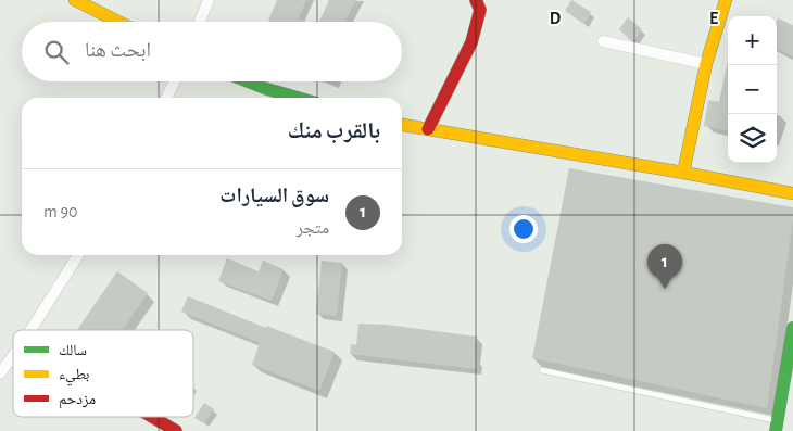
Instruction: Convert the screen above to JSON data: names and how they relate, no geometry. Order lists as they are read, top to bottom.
{
  "legend": ["سالك", "بطيء", "مزدحم"],
  "page": {
    "map_buttons": ["+", "−"],
    "search": "ابحث هنا",
    "heading": "بالقرب منك",
    "list": [
      {
        "mark": "1",
        "name": "سوق السيارات",
        "note": "متجر",
        "value": "90 m"
      }
    ],
    "pins": "1"
  },
  "grid": {
    "columns": ["D", "E"]
  }
}
